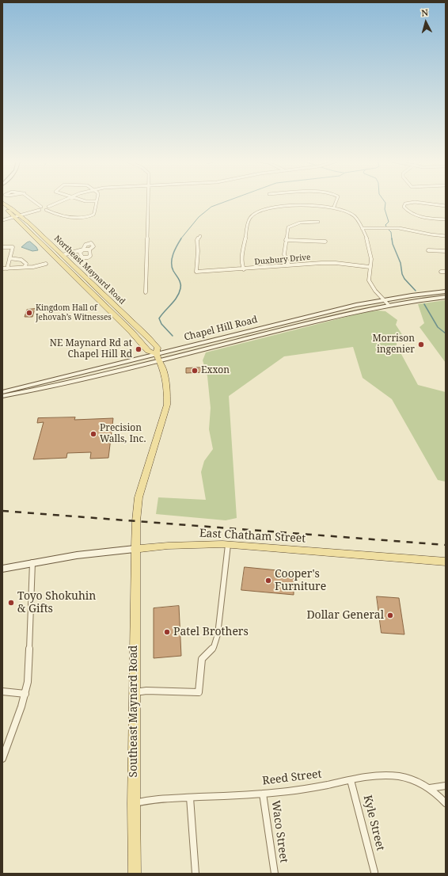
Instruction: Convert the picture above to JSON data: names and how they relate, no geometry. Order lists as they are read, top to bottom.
{
  "streets": {
    "main road": [
      "Northeast Maynard Road",
      "Chapel Hill Road",
      "East Chatham Street",
      "Southeast Maynard Road"
    ],
    "street": [
      "Duxbury Drive",
      "Reed Street",
      "Kyle Street",
      "Waco Street"
    ]
  },
  "crossings": [
    ["Northeast Maynard Road", "Chapel Hill Road"],
    ["Northeast Maynard Road", "East Chatham Street"],
    ["Northeast Maynard Road", "Southeast Maynard Road"],
    ["East Chatham Street", "Southeast Maynard Road"],
    ["Southeast Maynard Road", "Reed Street"],
    ["Reed Street", "Kyle Street"],
    ["Reed Street", "Waco Street"]
  ],
  "places": [
    "Kingdom Hall of Jehovah’s Witnesses",
    "Morrison ingenier",
    "NE Maynard Rd at Chapel Hill Rd",
    "Exxon",
    "Precision Walls, Inc.",
    "Cooper's Furniture",
    "Toyo Shokuhin & Gifts",
    "Dollar General",
    "Patel Brothers"
  ],
  "north": "top"
}
